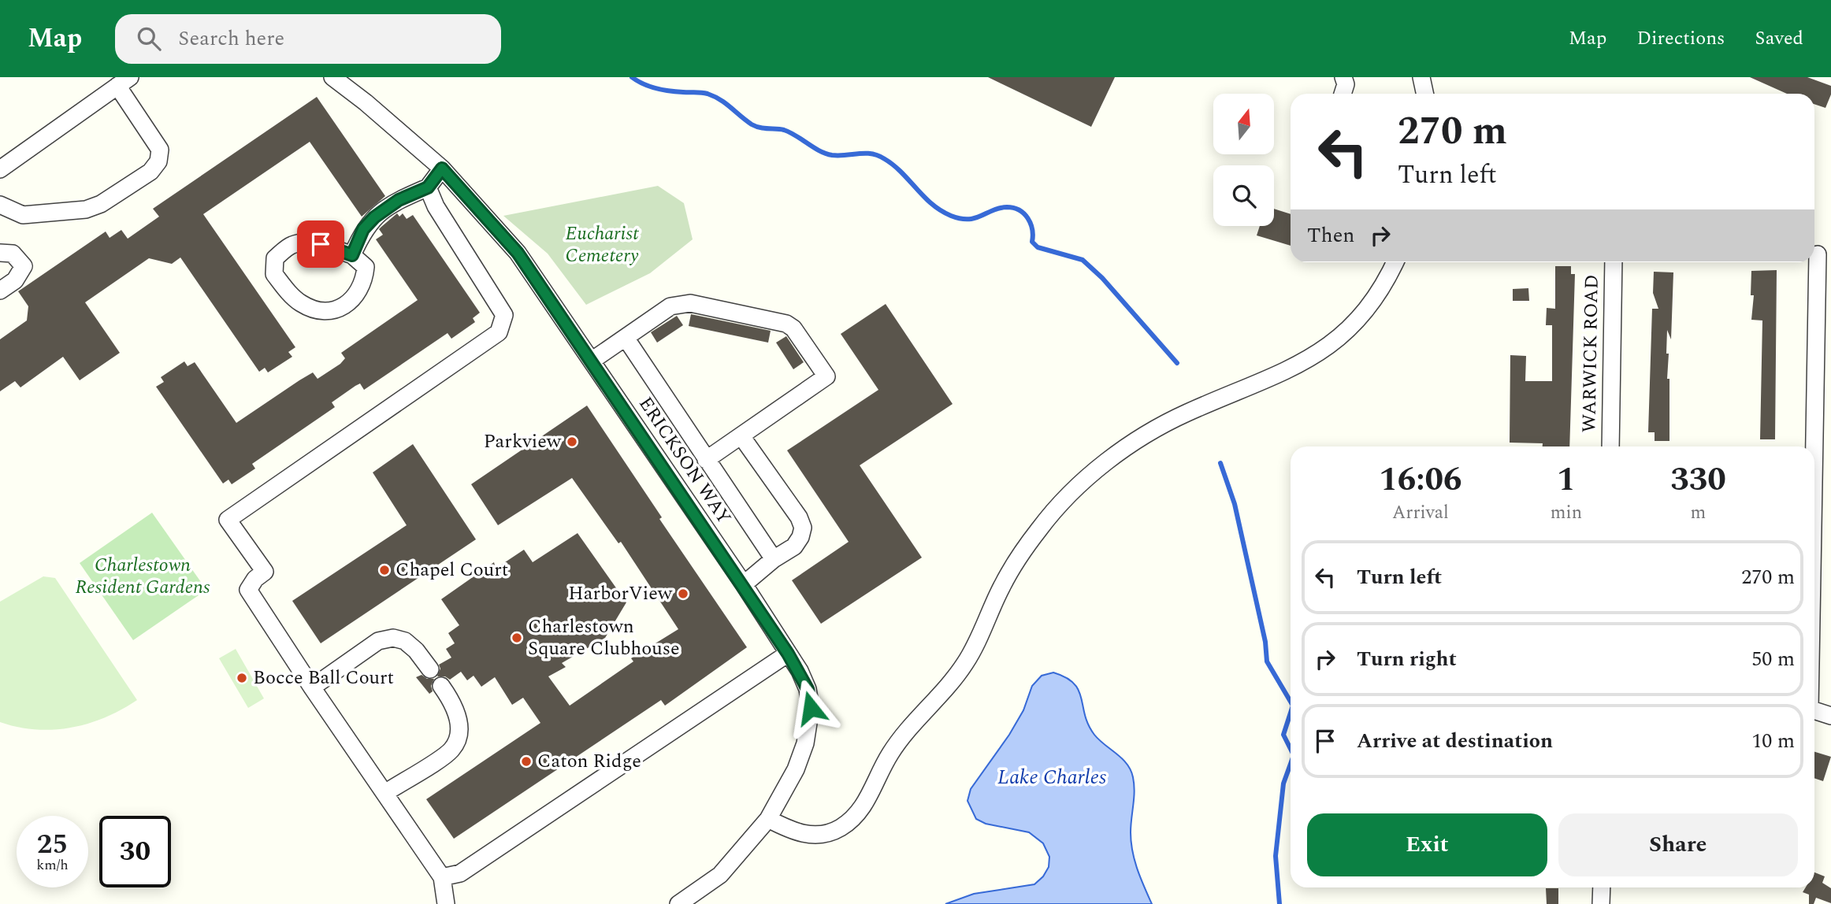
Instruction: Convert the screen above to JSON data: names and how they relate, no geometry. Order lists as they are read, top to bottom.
{
  "streets": {
    "street": ["WARWICK ROAD", "ERICKSON WAY"]
  },
  "water": ["Lake Charles"],
  "parks": ["Eucharist Cemetery", "Charlestown Resident Gardens"],
  "places": [
    "Parkview",
    "Chapel Court",
    "HarborView",
    "Charlestown Square Clubhouse",
    "Bocce Ball Court",
    "Caton Ridge"
  ],
  "north": "top",
  "page": {
    "header": "Map",
    "search": "Search here",
    "nav": ["Map", "Directions", "Saved"],
    "turn": ["270 m", "Turn left"],
    "then": "Then",
    "eta": [
      "16:06",
      "Arrival",
      "1",
      "min",
      "330",
      "m"
    ],
    "list": [
      {
        "name": "Turn left",
        "value": "270 m"
      },
      {
        "name": "Turn right",
        "value": "50 m"
      },
      {
        "name": "Arrive at destination",
        "value": "10 m"
      }
    ],
    "buttons": ["Exit", "Share"],
    "speed": "25 km/h",
    "limit": "30"
  }
}
